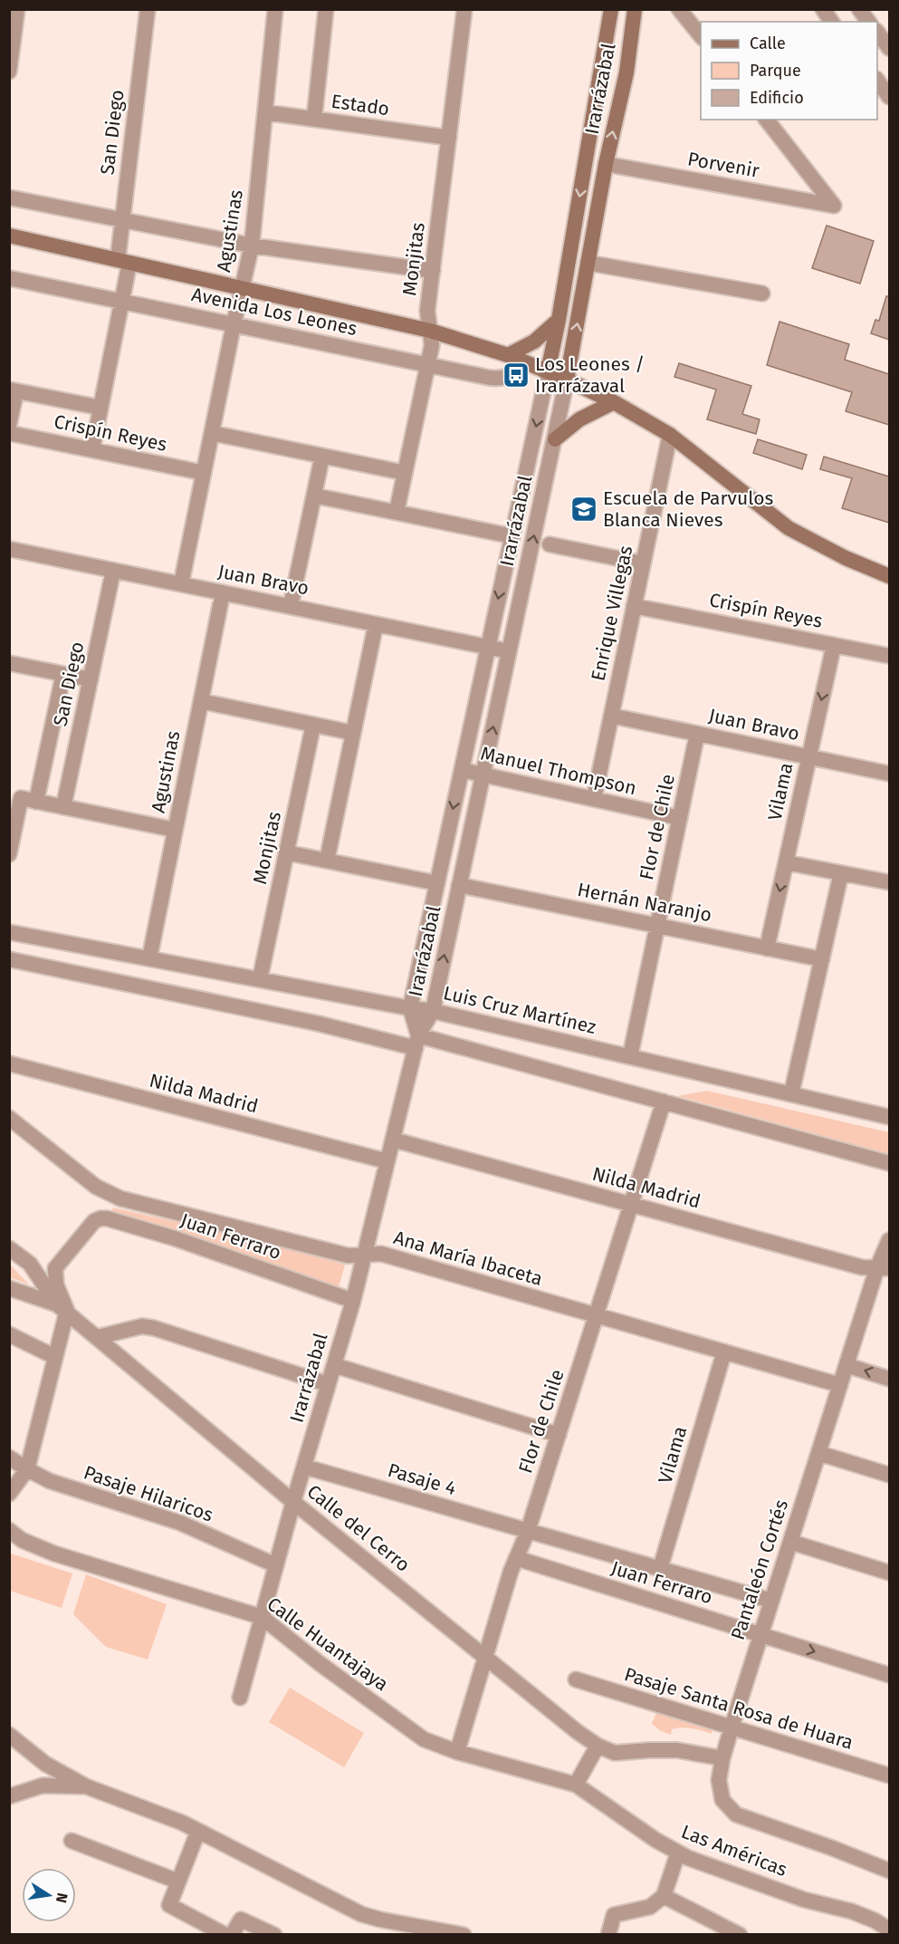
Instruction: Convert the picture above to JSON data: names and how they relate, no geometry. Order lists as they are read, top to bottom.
{
  "streets": {
    "main road": ["Irarrázabal", "Avenida Los Leones"],
    "street": [
      "Estado",
      "San Diego",
      "Porvenir",
      "Agustinas",
      "Monjitas",
      "Crispín Reyes",
      "Juan Bravo",
      "Enrique Villegas",
      "Manuel Thompson",
      "Vilama",
      "Flor de Chile",
      "Hernán Naranjo",
      "Luis Cruz Martínez",
      "Nilda Madrid",
      "Juan Ferraro",
      "Ana María Ibaceta",
      "Pasaje 4",
      "Pasaje Hilaricos",
      "Calle del Cerro",
      "Pantaleón Cortés",
      "Calle Huantajaya",
      "Pasaje Santa Rosa de Huara",
      "Las Américas"
    ]
  },
  "crossings": [
    ["Irarrázabal", "Porvenir"],
    ["Irarrázabal", "Avenida Los Leones"],
    ["Irarrázabal", "Juan Bravo"],
    ["Irarrázabal", "Manuel Thompson"],
    ["Irarrázabal", "Hernán Naranjo"],
    ["Irarrázabal", "Luis Cruz Martínez"],
    ["Irarrázabal", "Nilda Madrid"],
    ["Irarrázabal", "Juan Ferraro"],
    ["Irarrázabal", "Ana María Ibaceta"],
    ["Irarrázabal", "Pasaje 4"],
    ["Irarrázabal", "Pasaje Hilaricos"],
    ["Irarrázabal", "Calle del Cerro"],
    ["Irarrázabal", "Calle Huantajaya"],
    ["Estado", "Agustinas"],
    ["Estado", "Monjitas"],
    ["San Diego", "Avenida Los Leones"],
    ["San Diego", "Crispín Reyes"],
    ["San Diego", "Juan Bravo"],
    ["Agustinas", "Avenida Los Leones"],
    ["Agustinas", "Crispín Reyes"],
    ["Agustinas", "Juan Bravo"],
    ["Agustinas", "Luis Cruz Martínez"],
    ["Monjitas", "Avenida Los Leones"],
    ["Monjitas", "Luis Cruz Martínez"],
    ["Avenida Los Leones", "Enrique Villegas"],
    ["Crispín Reyes", "Enrique Villegas"],
    ["Crispín Reyes", "Vilama"],
    ["Juan Bravo", "Enrique Villegas"],
    ["Juan Bravo", "Vilama"],
    ["Juan Bravo", "Flor de Chile"],
    ["Enrique Villegas", "Manuel Thompson"],
    ["Manuel Thompson", "Flor de Chile"],
    ["Vilama", "Hernán Naranjo"],
    ["Vilama", "Juan Ferraro"],
    ["Vilama", "Ana María Ibaceta"],
    ["Flor de Chile", "Hernán Naranjo"],
    ["Flor de Chile", "Luis Cruz Martínez"],
    ["Flor de Chile", "Nilda Madrid"],
    ["Flor de Chile", "Juan Ferraro"],
    ["Flor de Chile", "Ana María Ibaceta"],
    ["Flor de Chile", "Pasaje 4"],
    ["Flor de Chile", "Calle del Cerro"],
    ["Flor de Chile", "Calle Huantajaya"],
    ["Nilda Madrid", "Pantaleón Cortés"],
    ["Juan Ferraro", "Pasaje 4"],
    ["Juan Ferraro", "Calle del Cerro"],
    ["Juan Ferraro", "Pantaleón Cortés"],
    ["Ana María Ibaceta", "Pantaleón Cortés"],
    ["Calle del Cerro", "Pantaleón Cortés"],
    ["Pantaleón Cortés", "Pasaje Santa Rosa de Huara"],
    ["Calle Huantajaya", "Las Américas"]
  ],
  "places": {
    "bus stop": ["Los Leones / Irarrázaval"],
    "school or university": ["Escuela de Parvulos Blanca Nieves"]
  },
  "legend": ["Calle", "Parque", "Edificio"],
  "north": "right"
}
